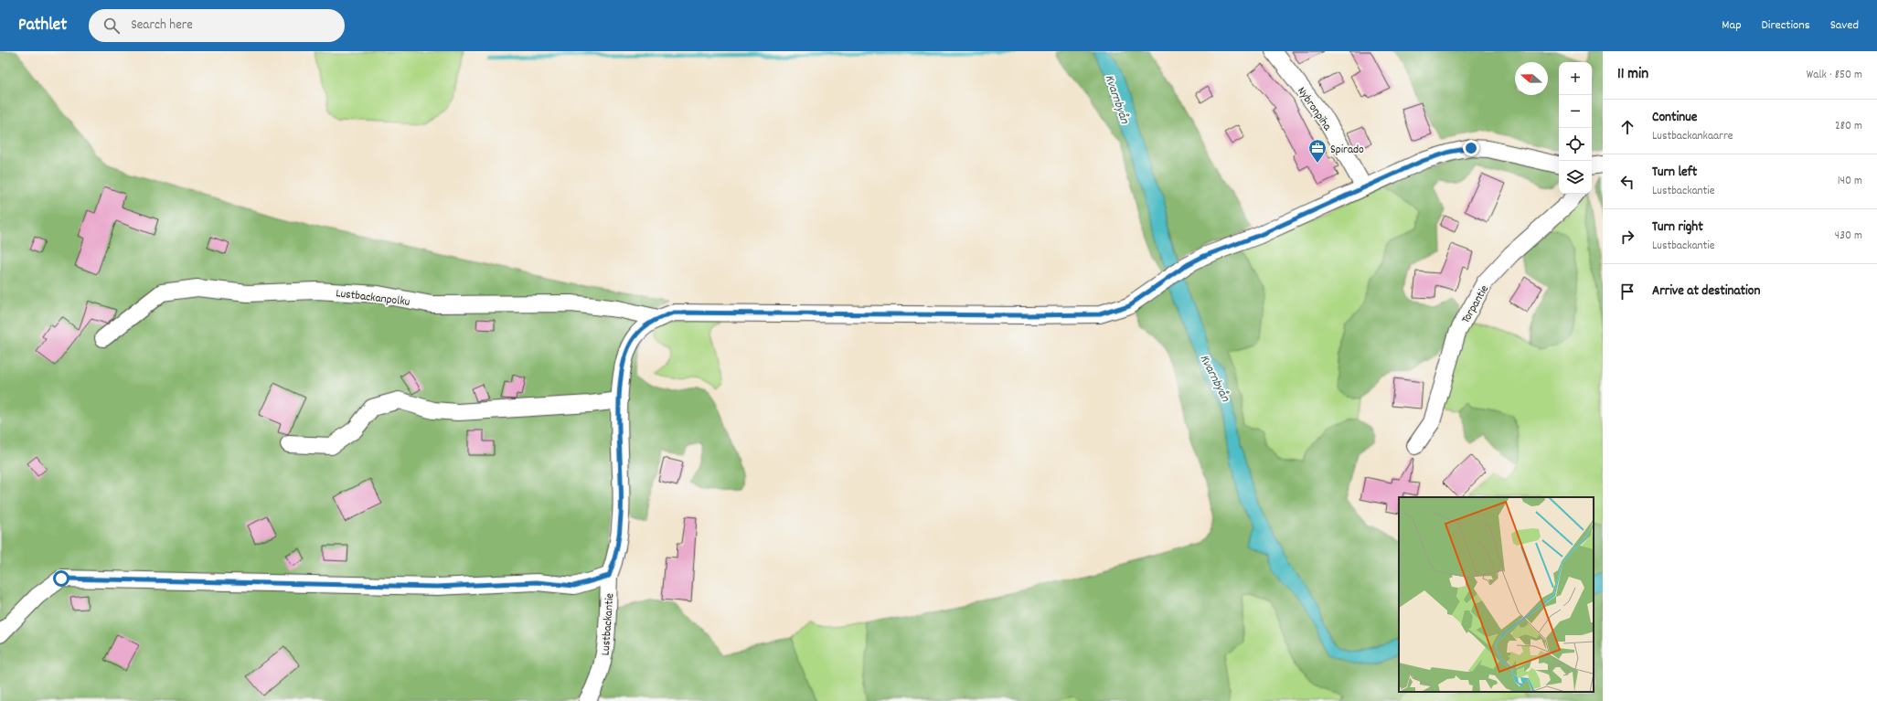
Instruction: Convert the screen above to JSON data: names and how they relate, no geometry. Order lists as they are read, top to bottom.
{
  "streets": {
    "street": [
      "Nybronpiha",
      "Lustbackanpolku",
      "Torpantie",
      "Lustbackantie"
    ]
  },
  "crossings": [
    ["Nybronpiha", "Lustbackantie"],
    ["Lustbackanpolku", "Lustbackantie"]
  ],
  "water": ["Kvarnbyån"],
  "places": {
    "office": ["Spirado"]
  },
  "north": "left",
  "page": {
    "header": "Pathlet",
    "search": "Search here",
    "nav": ["Map", "Directions", "Saved"],
    "heading": ["11 min", "Walk · 850 m"],
    "map_buttons": ["+", "−"],
    "list": [
      ["Continue", "Lustbackankaarre", "280 m"],
      ["Turn left", "Lustbackantie", "140 m"],
      ["Turn right", "Lustbackantie", "430 m"],
      "Arrive at destination"
    ]
  }
}
